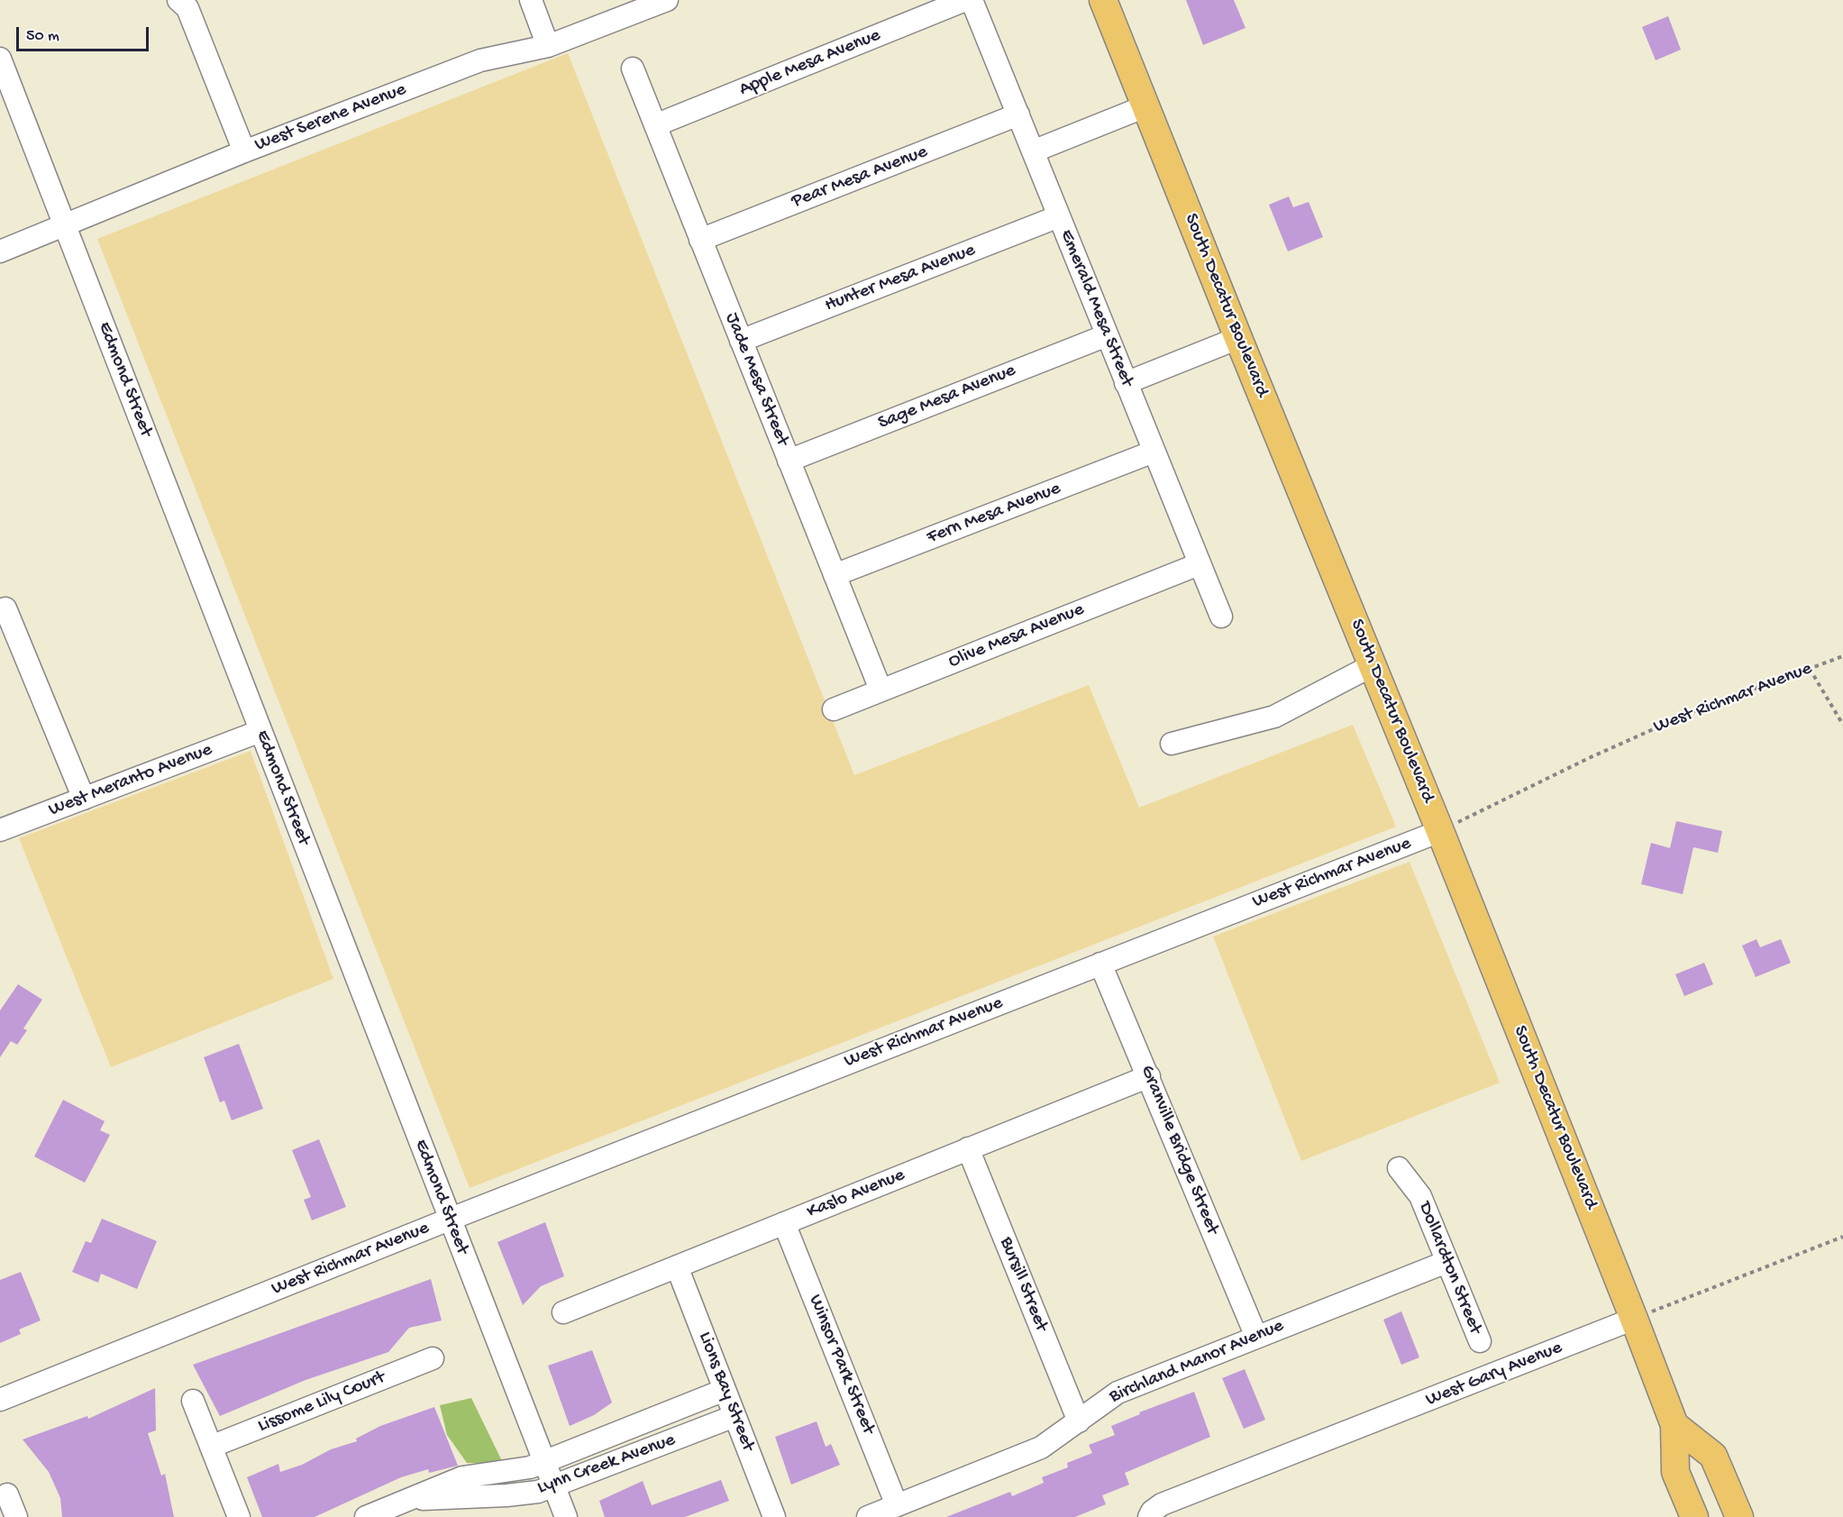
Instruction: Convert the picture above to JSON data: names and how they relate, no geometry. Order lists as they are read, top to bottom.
{
  "streets": {
    "main road": ["South Decatur Boulevard"],
    "street": [
      "Apple Mesa Avenue",
      "West Serene Avenue",
      "Pear Mesa Avenue",
      "Hunter Mesa Avenue",
      "Emerald Mesa Street",
      "Edmond Street",
      "Jade Mesa Street",
      "Sage Mesa Avenue",
      "Fern Mesa Avenue",
      "Olive Mesa Avenue",
      "West Richmar Avenue",
      "West Meranto Avenue",
      "Granville Bridge Street",
      "Kaslo Avenue",
      "Dollardton Street",
      "Bursill Street",
      "Birchland Manor Avenue",
      "Winsor Park Street",
      "West Gary Avenue",
      "Lions Bay Street",
      "Lissome Lily Court",
      "Lynn Creek Avenue"
    ]
  },
  "crossings": [
    ["Apple Mesa Avenue", "Jade Mesa Street"],
    ["West Serene Avenue", "Edmond Street"],
    ["Pear Mesa Avenue", "Emerald Mesa Street"],
    ["Pear Mesa Avenue", "Jade Mesa Street"],
    ["Hunter Mesa Avenue", "Emerald Mesa Street"],
    ["Hunter Mesa Avenue", "Jade Mesa Street"],
    ["South Decatur Boulevard", "West Richmar Avenue"],
    ["South Decatur Boulevard", "West Gary Avenue"],
    ["Emerald Mesa Street", "Sage Mesa Avenue"],
    ["Emerald Mesa Street", "Fern Mesa Avenue"],
    ["Emerald Mesa Street", "Olive Mesa Avenue"],
    ["Edmond Street", "West Richmar Avenue"],
    ["Edmond Street", "West Meranto Avenue"],
    ["Edmond Street", "Lynn Creek Avenue"],
    ["Jade Mesa Street", "Sage Mesa Avenue"],
    ["Jade Mesa Street", "Fern Mesa Avenue"],
    ["Jade Mesa Street", "Olive Mesa Avenue"],
    ["West Richmar Avenue", "Granville Bridge Street"],
    ["Granville Bridge Street", "Kaslo Avenue"],
    ["Granville Bridge Street", "Birchland Manor Avenue"],
    ["Kaslo Avenue", "Bursill Street"],
    ["Kaslo Avenue", "Winsor Park Street"],
    ["Kaslo Avenue", "Lions Bay Street"],
    ["Dollardton Street", "Birchland Manor Avenue"],
    ["Bursill Street", "Birchland Manor Avenue"],
    ["Birchland Manor Avenue", "Winsor Park Street"],
    ["Lions Bay Street", "Lynn Creek Avenue"]
  ],
  "scale_bar": "50 m"
}
